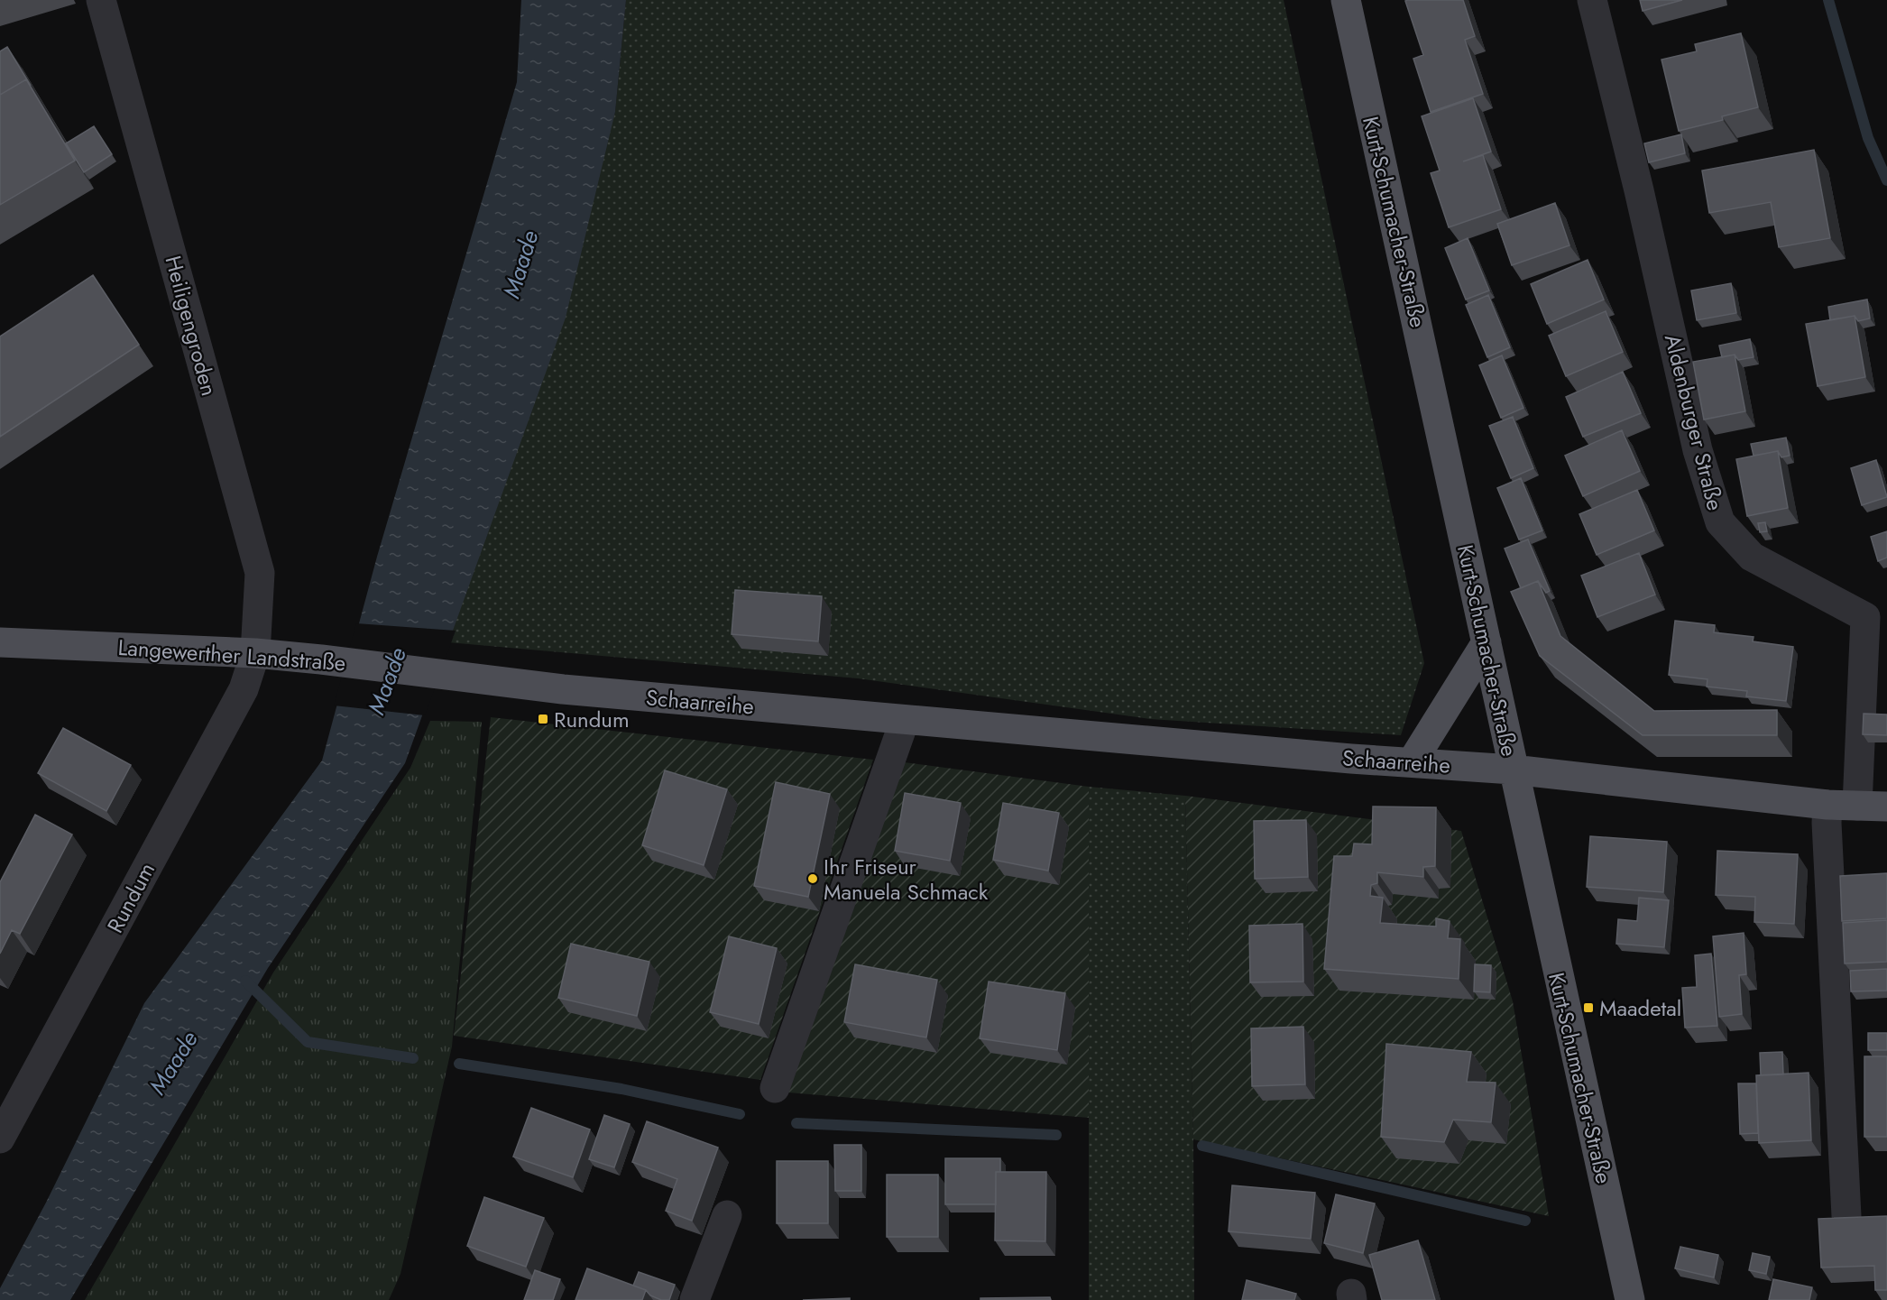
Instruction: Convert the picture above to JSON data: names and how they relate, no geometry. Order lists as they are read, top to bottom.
{
  "streets": {
    "main road": ["Kurt-Schumacher-Straße", "Langewerther Landstraße", "Schaarreihe"],
    "street": ["Heiligengroden", "Aldenburger Straße", "Rundum"]
  },
  "crossings": [
    ["Kurt-Schumacher-Straße", "Schaarreihe"],
    ["Heiligengroden", "Langewerther Landstraße"],
    ["Heiligengroden", "Rundum"],
    ["Aldenburger Straße", "Schaarreihe"],
    ["Langewerther Landstraße", "Schaarreihe"],
    ["Langewerther Landstraße", "Rundum"]
  ],
  "water": ["Maade"],
  "places": {
    "transit": ["Rundum", "Maadetal"],
    "other": ["Ihr Friseur Manuela Schmack"]
  }
}
